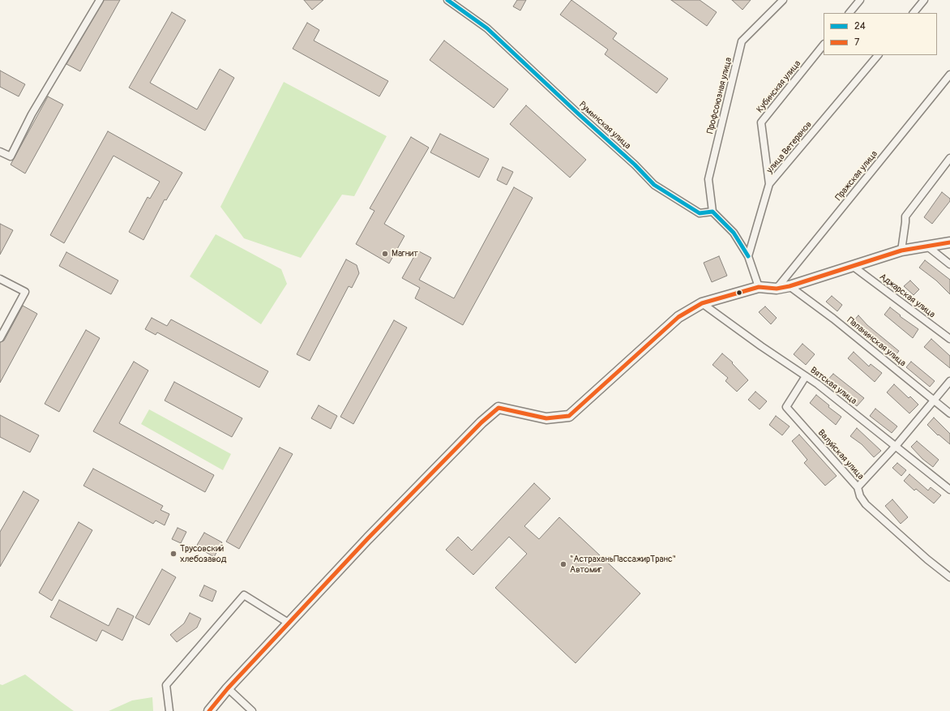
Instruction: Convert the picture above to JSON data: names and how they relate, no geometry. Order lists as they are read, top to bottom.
{
  "streets": {
    "street": [
      "Кубинская улица",
      "Профсоюзная улица",
      "Румынская улица",
      "улица Ветеранов",
      "Пражская улица",
      "Аджарская улица",
      "Папанинская улица",
      "Вятская улица",
      "Валуйская улица"
    ]
  },
  "crossings": [
    ["Кубинская улица", "улица Ветеранов"],
    ["Профсоюзная улица", "Румынская улица"],
    ["Вятская улица", "Валуйская улица"]
  ],
  "places": ["Магнит", "Трусовский хлебозавод", "\"АстраханьПассажирТранс\" Автомиг"],
  "lines": ["transit line 24", "transit line 7"],
  "legend": ["24", "7"]
}
